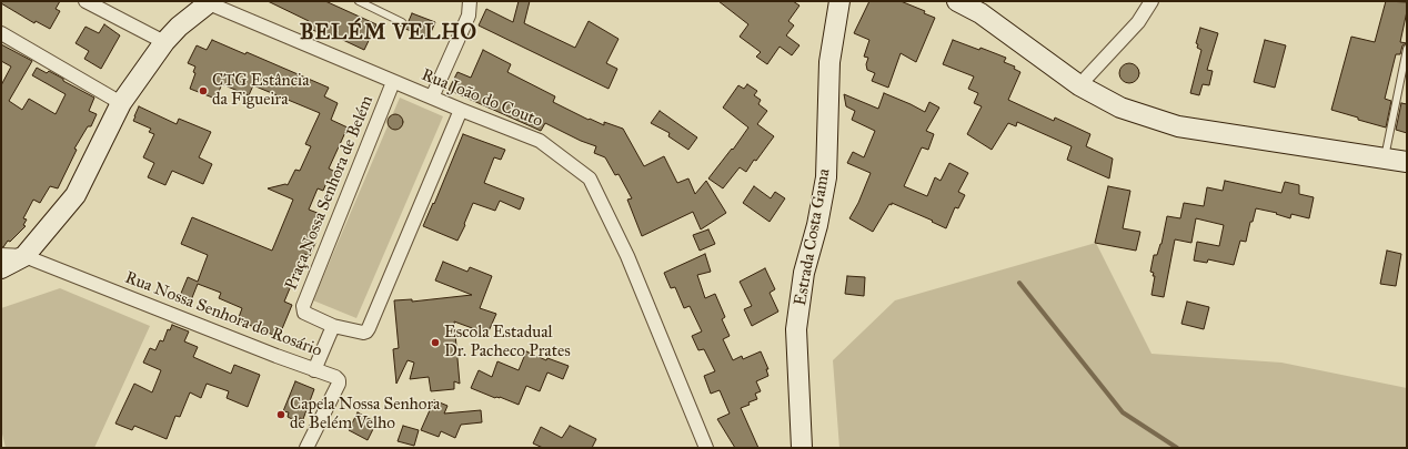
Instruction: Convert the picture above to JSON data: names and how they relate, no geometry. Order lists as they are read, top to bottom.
{
  "streets": {
    "main road": ["Estrada Costa Gama"],
    "street": ["Rua João do Couto", "Praça Nossa Senhora de Belém", "Rua Nossa Senhora do Rosário"]
  },
  "crossings": [
    ["Rua João do Couto", "Praça Nossa Senhora de Belém"]
  ],
  "districts": ["BELÉM VELHO"],
  "places": ["CTG Estância da Figueira", "Escola Estadual Dr. Pacheco Prates", "Capela Nossa Senhora de Belém Velho"]
}
